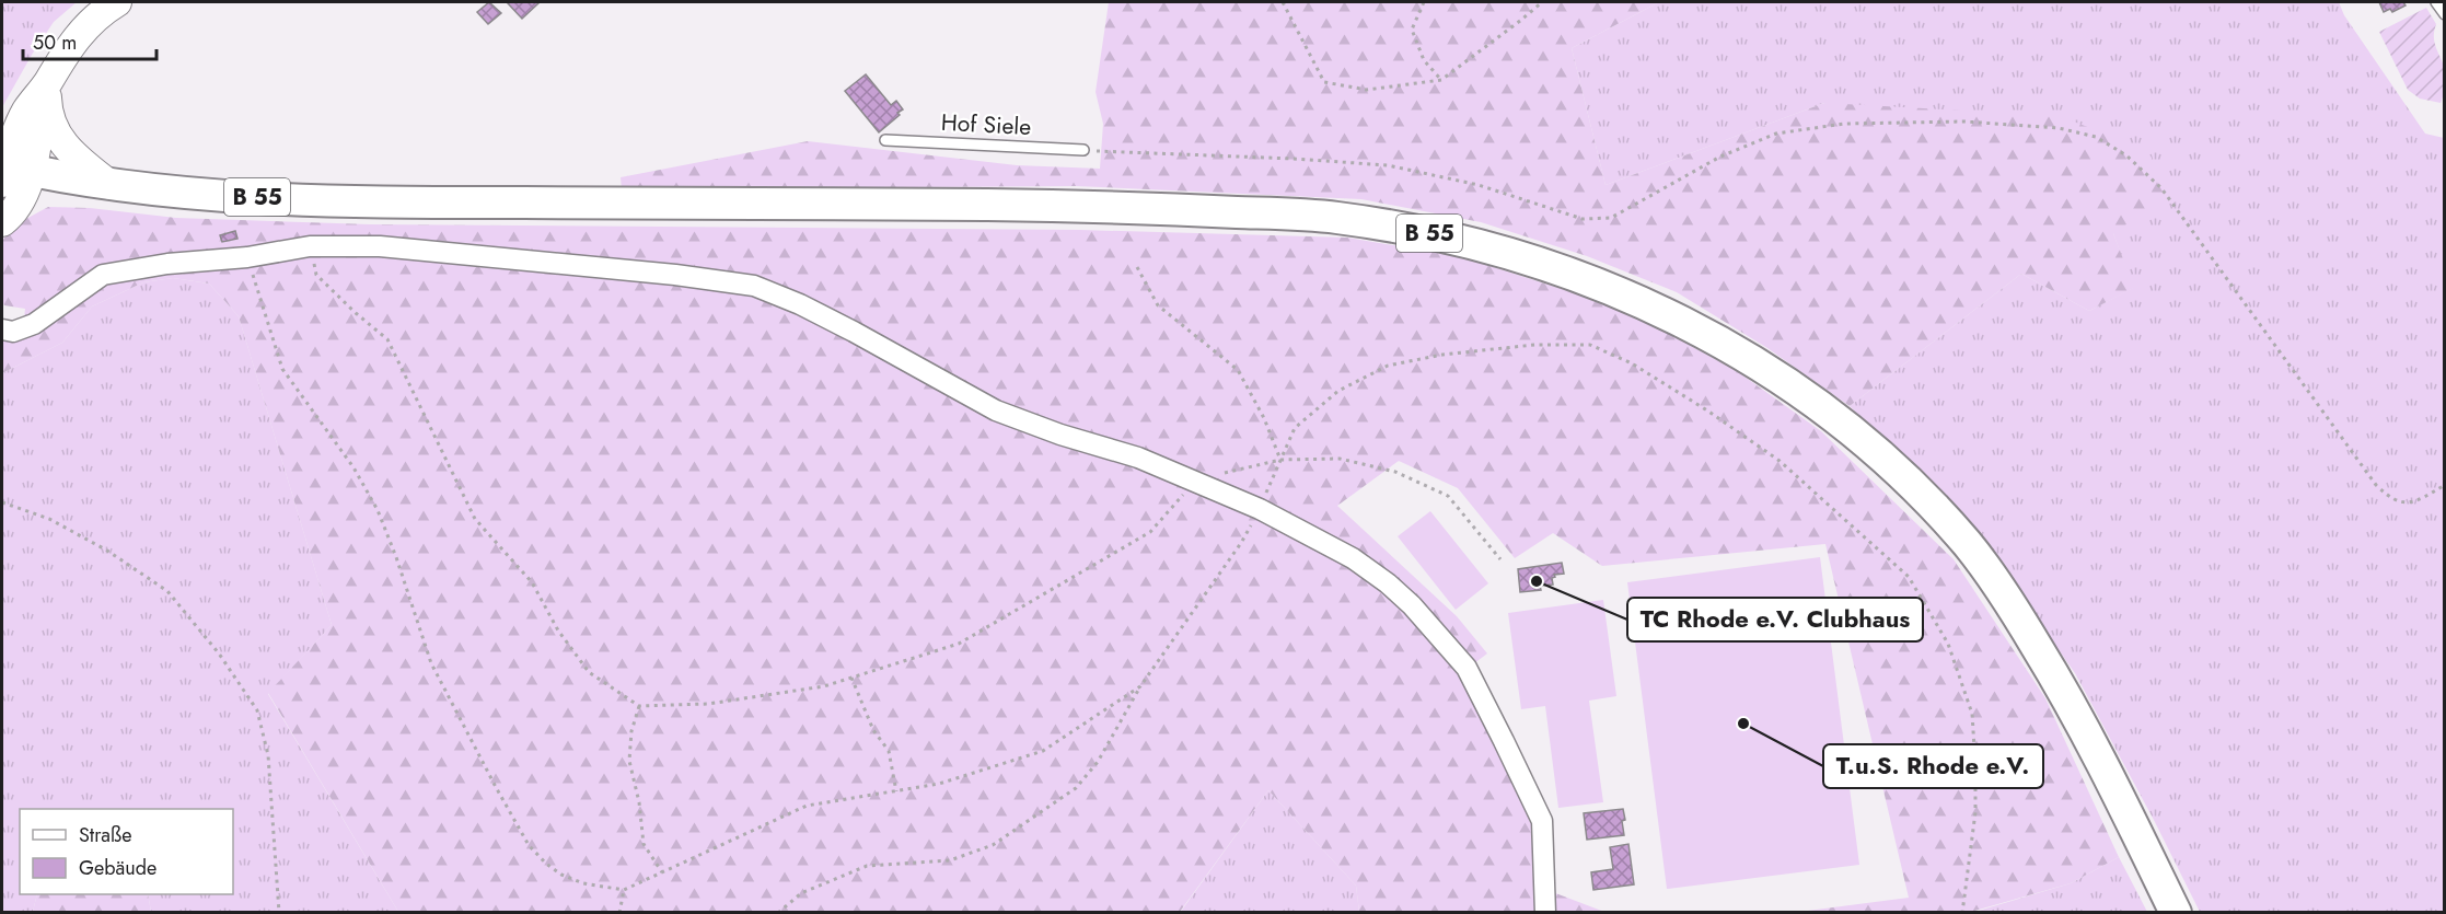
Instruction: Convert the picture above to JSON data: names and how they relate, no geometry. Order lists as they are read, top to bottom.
{
  "streets": {
    "main road": ["B 55"],
    "lane": ["Hof Siele"]
  },
  "places": ["TC Rhode e.V. Clubhaus", "T.u.S. Rhode e.V."],
  "legend": ["Straße", "Gebäude"],
  "scale_bar": "50 m"
}
